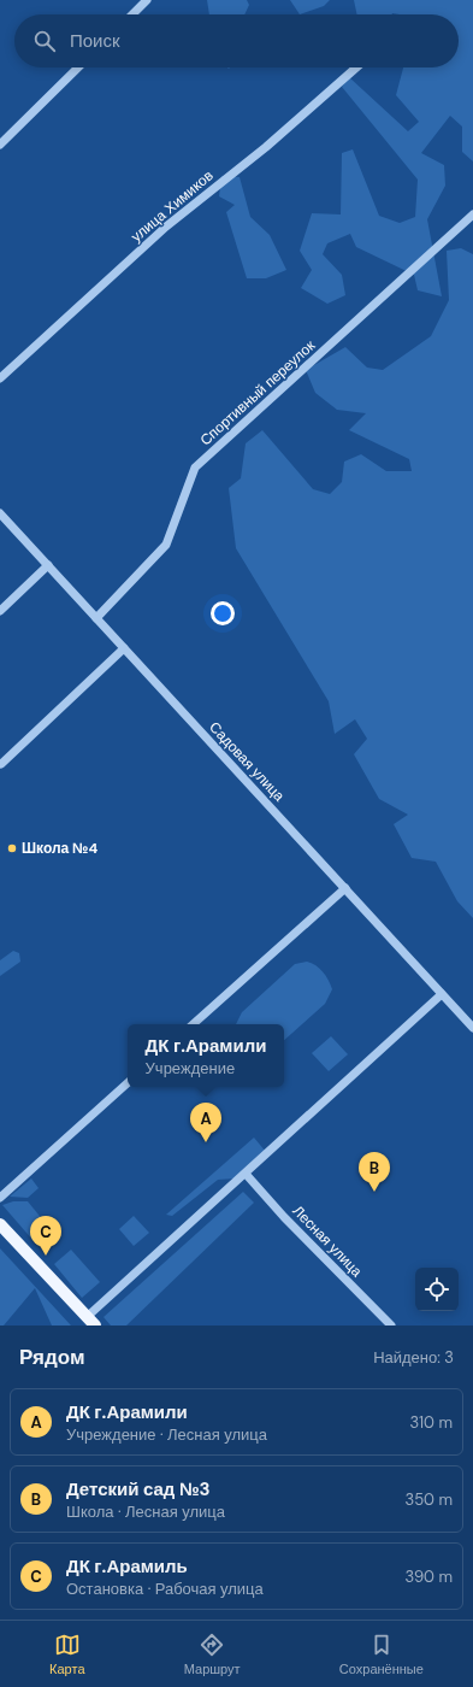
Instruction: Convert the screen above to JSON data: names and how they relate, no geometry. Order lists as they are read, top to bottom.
{
  "streets": {
    "street": [
      "улица Химиков",
      "Спортивный переулок",
      "Садовая улица",
      "Лесная улица"
    ]
  },
  "crossings": [
    ["Спортивный переулок", "Садовая улица"]
  ],
  "places": ["Школа №4"],
  "page": {
    "search": "Поиск",
    "popup": ["ДК г.Арамили", "Учреждение"],
    "pins": ["A", "B", "C"],
    "heading": ["Рядом", "Найдено: 3"],
    "list": [
      {
        "mark": "A",
        "name": "ДК г.Арамили",
        "note": "Учреждение · Лесная улица",
        "value": "310 m"
      },
      {
        "mark": "B",
        "name": "Детский сад №3",
        "note": "Школа · Лесная улица",
        "value": "350 m"
      },
      {
        "mark": "C",
        "name": "ДК г.Арамиль",
        "note": "Остановка · Рабочая улица",
        "value": "390 m"
      }
    ],
    "nav": ["Карта", "Маршрут", "Сохранённые"]
  }
}
